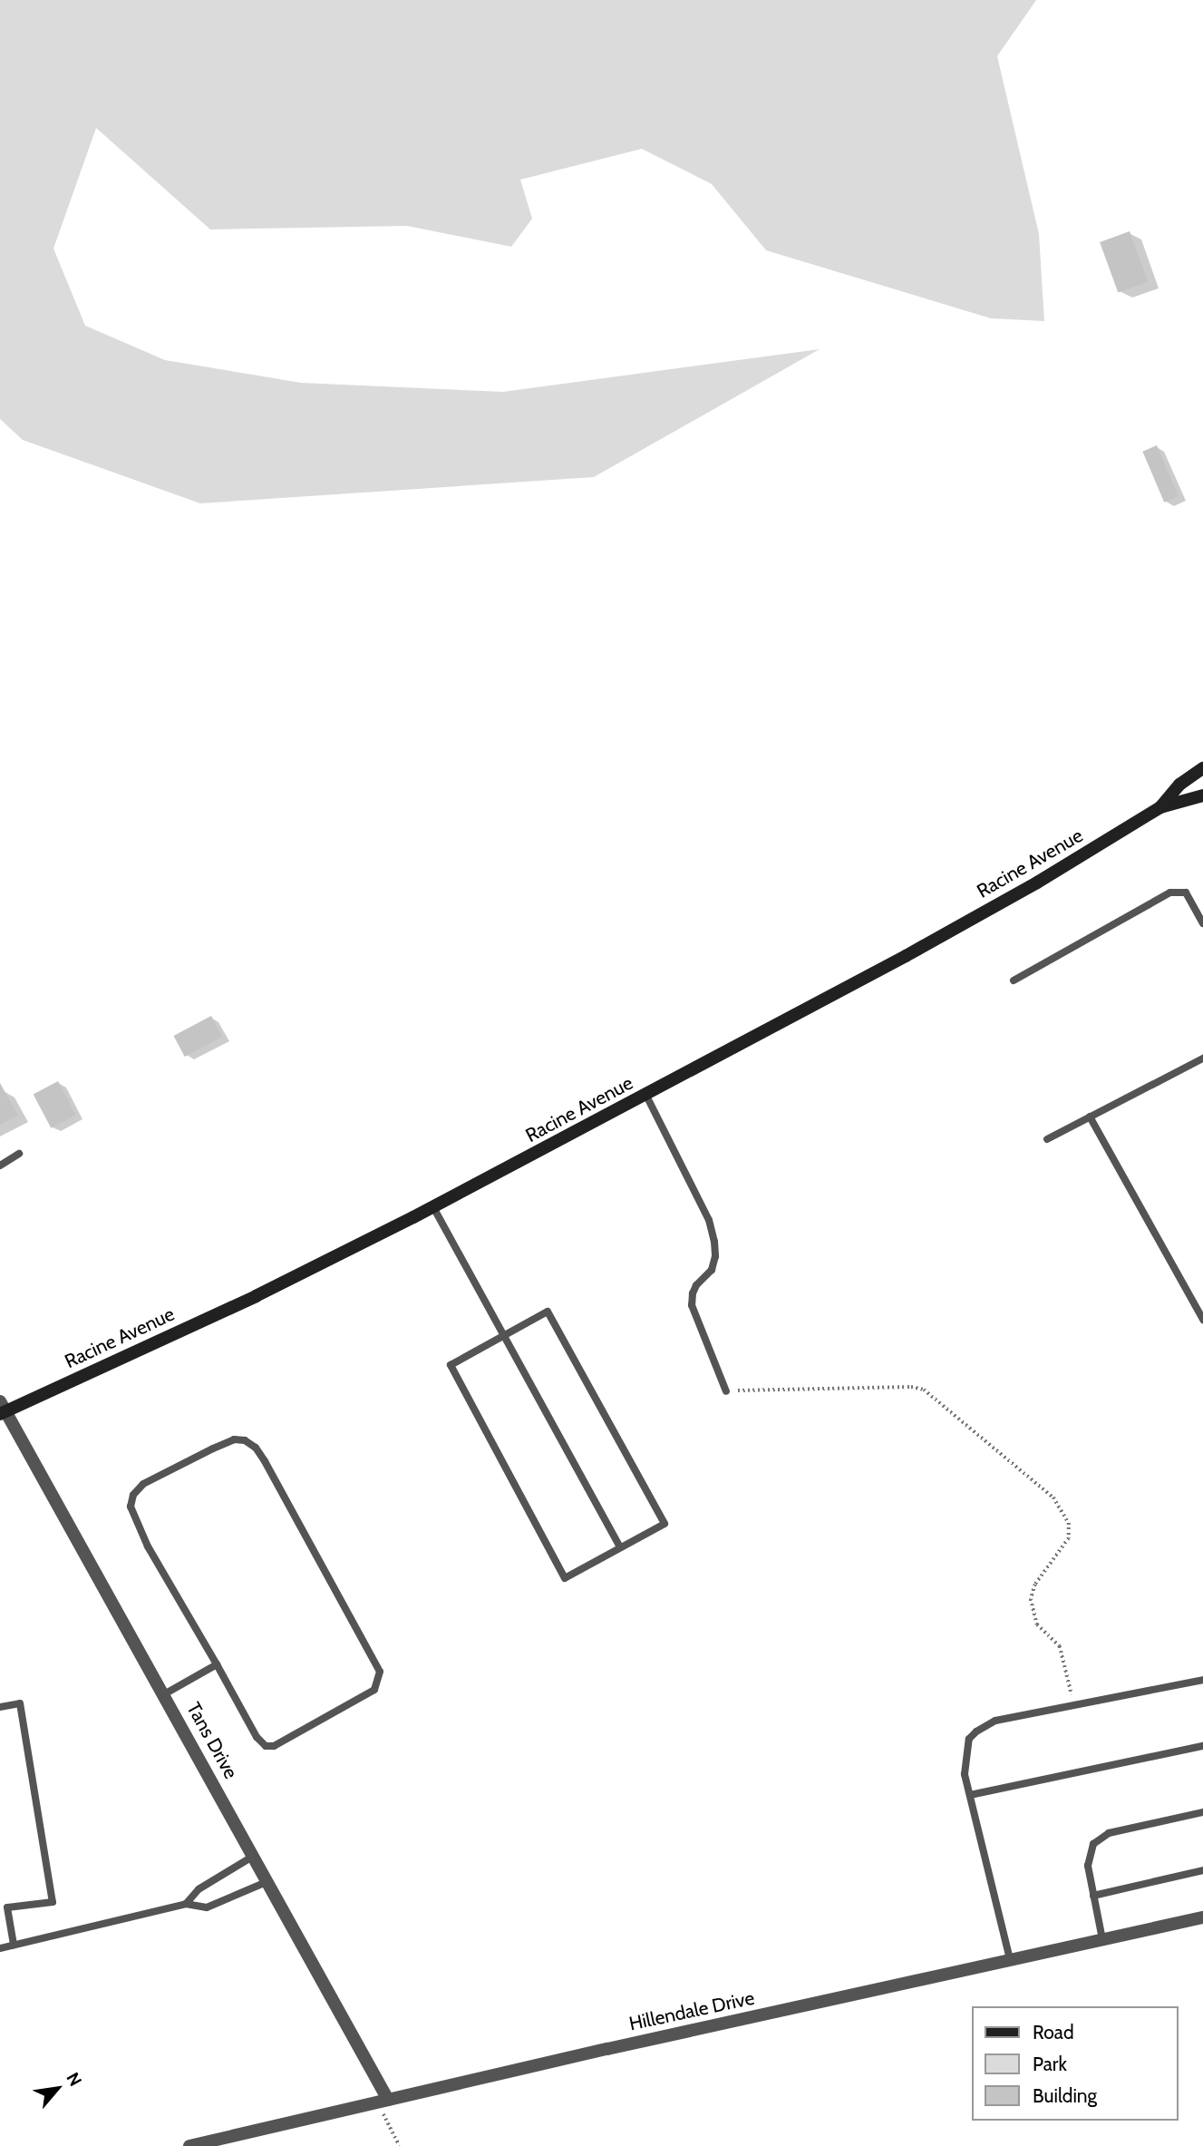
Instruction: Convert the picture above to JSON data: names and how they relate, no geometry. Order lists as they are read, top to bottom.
{
  "streets": {
    "main road": ["Racine Avenue"],
    "street": ["Tans Drive", "Hillendale Drive"]
  },
  "crossings": [
    ["Racine Avenue", "Tans Drive"],
    ["Tans Drive", "Hillendale Drive"]
  ],
  "legend": ["Road", "Park", "Building"],
  "north": "top right"
}
